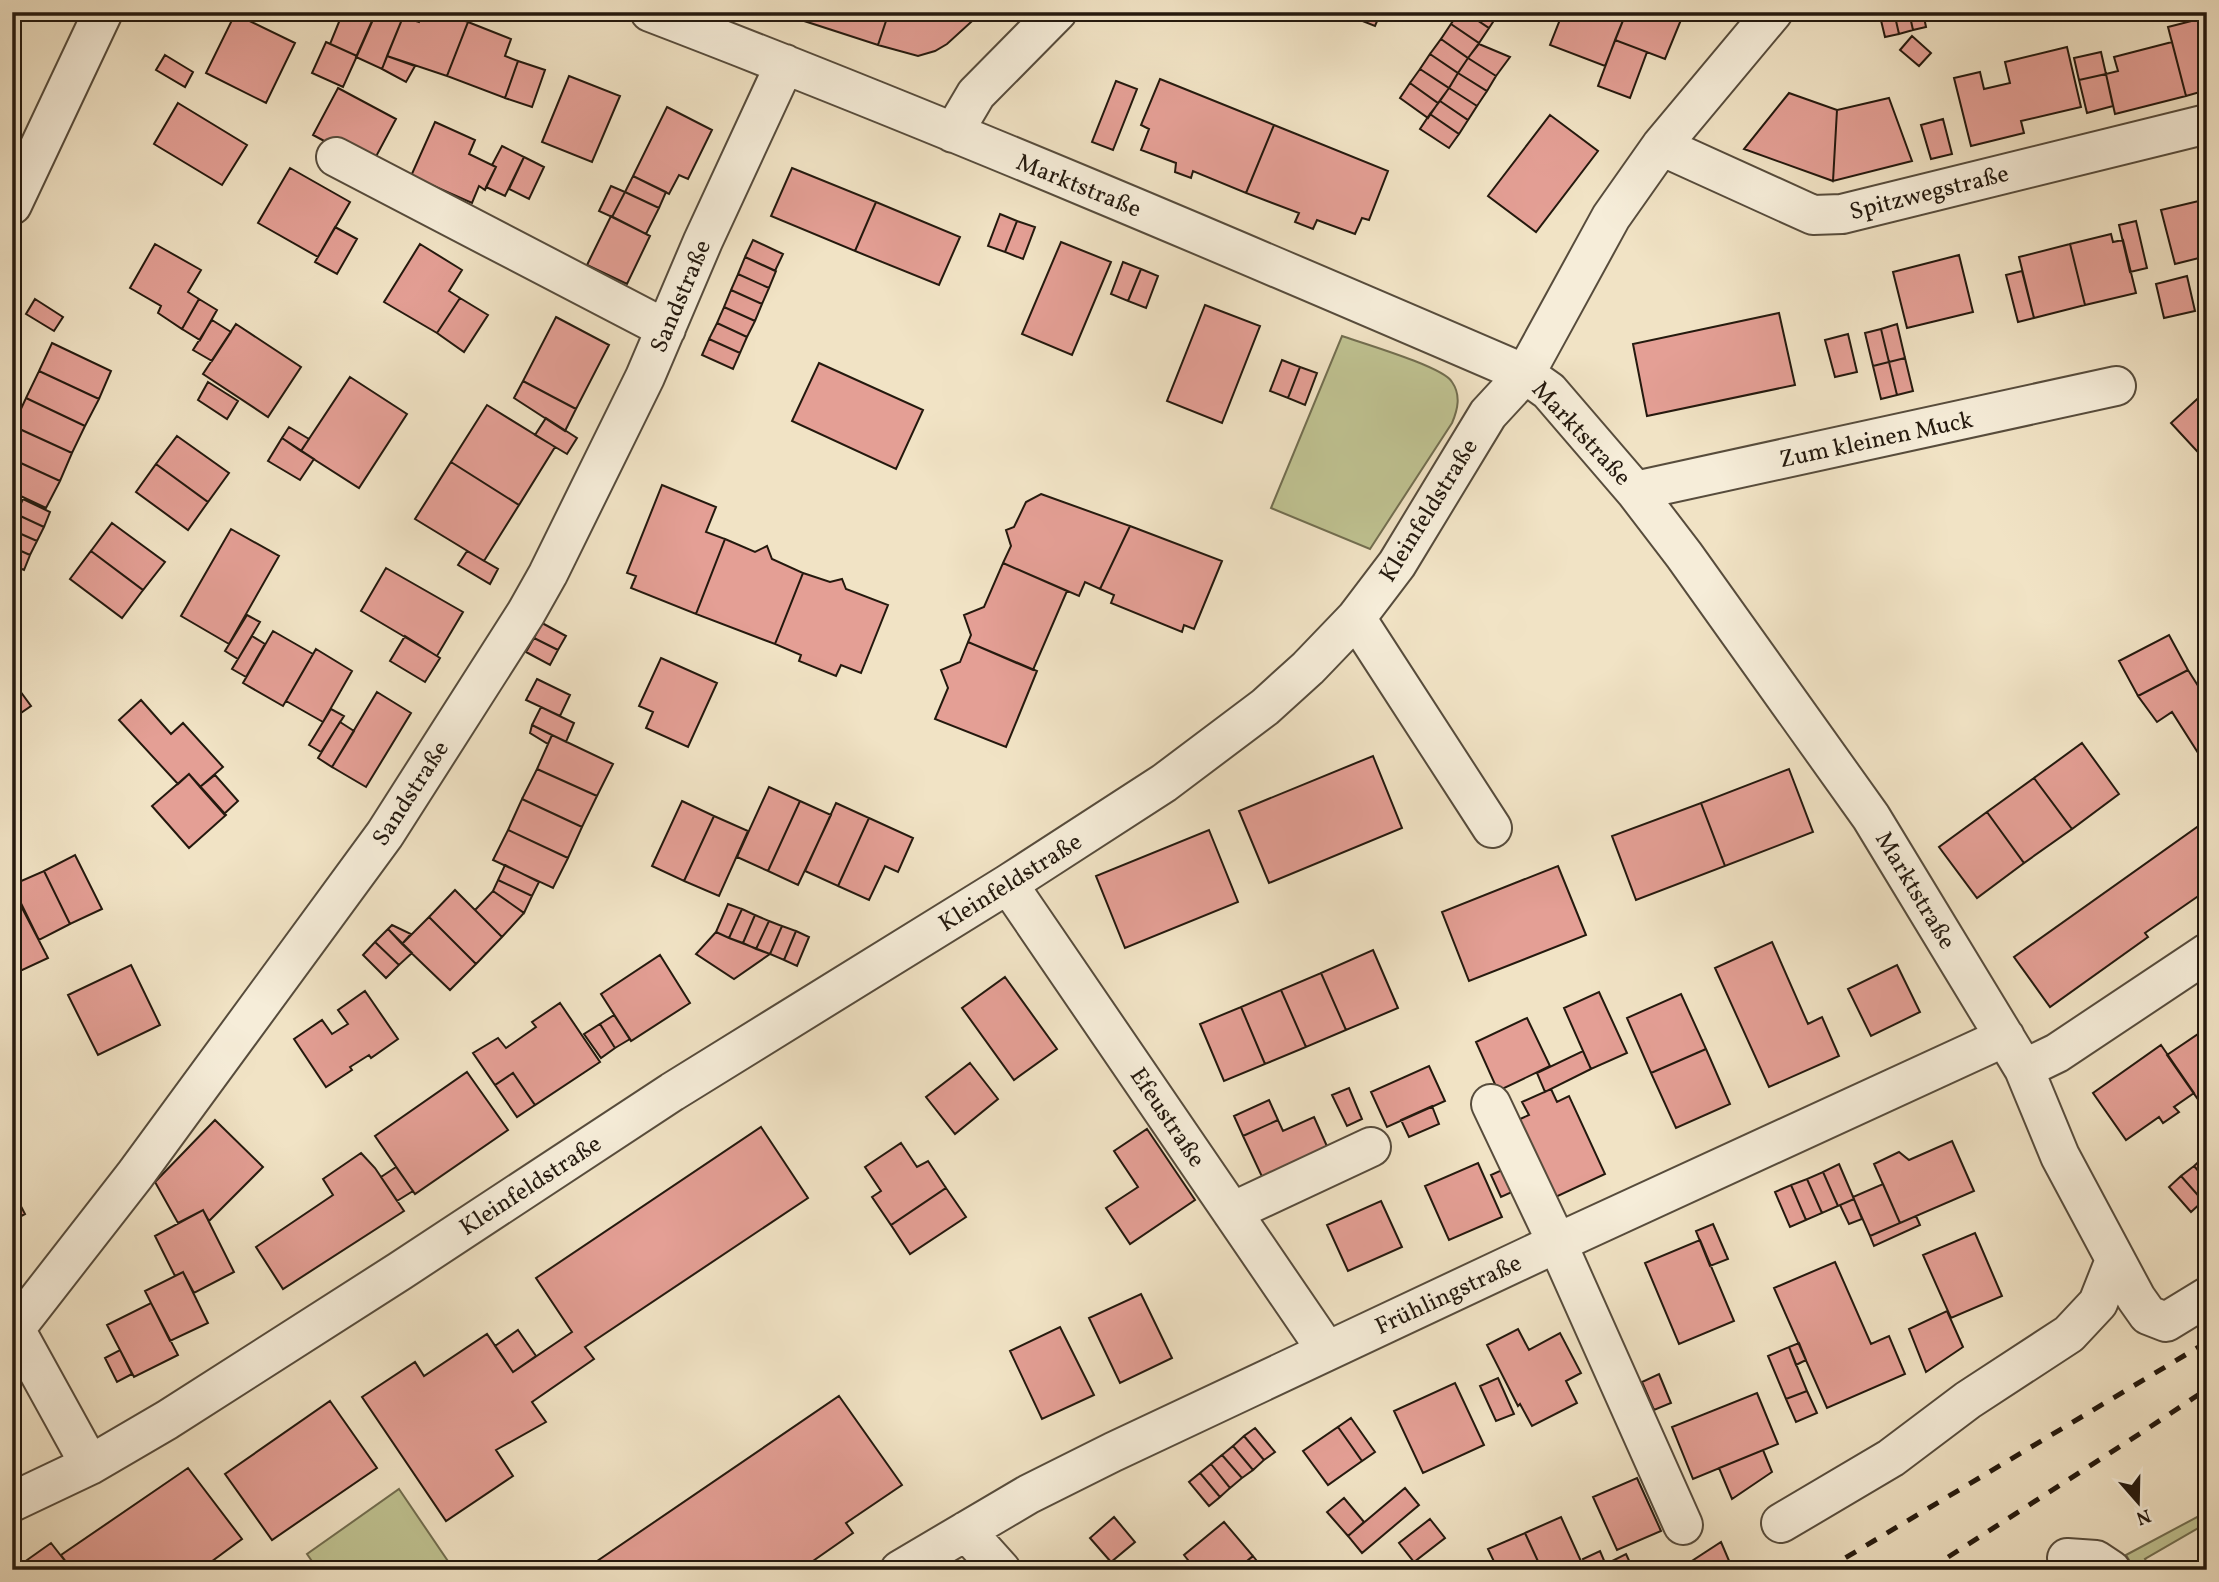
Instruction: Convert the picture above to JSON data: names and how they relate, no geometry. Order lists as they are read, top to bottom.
{
  "streets": {
    "street": [
      "Marktstraße",
      "Spitzwegstraße",
      "Sandstraße",
      "Zum kleinen Muck",
      "Kleinfeldstraße",
      "Efeustraße",
      "Frühlingstraße"
    ]
  },
  "crossings": [
    ["Marktstraße", "Sandstraße"],
    ["Marktstraße", "Zum kleinen Muck"],
    ["Marktstraße", "Kleinfeldstraße"],
    ["Marktstraße", "Frühlingstraße"],
    ["Spitzwegstraße", "Kleinfeldstraße"],
    ["Sandstraße", "Kleinfeldstraße"],
    ["Kleinfeldstraße", "Efeustraße"],
    ["Efeustraße", "Frühlingstraße"]
  ],
  "north": "bottom"
}
